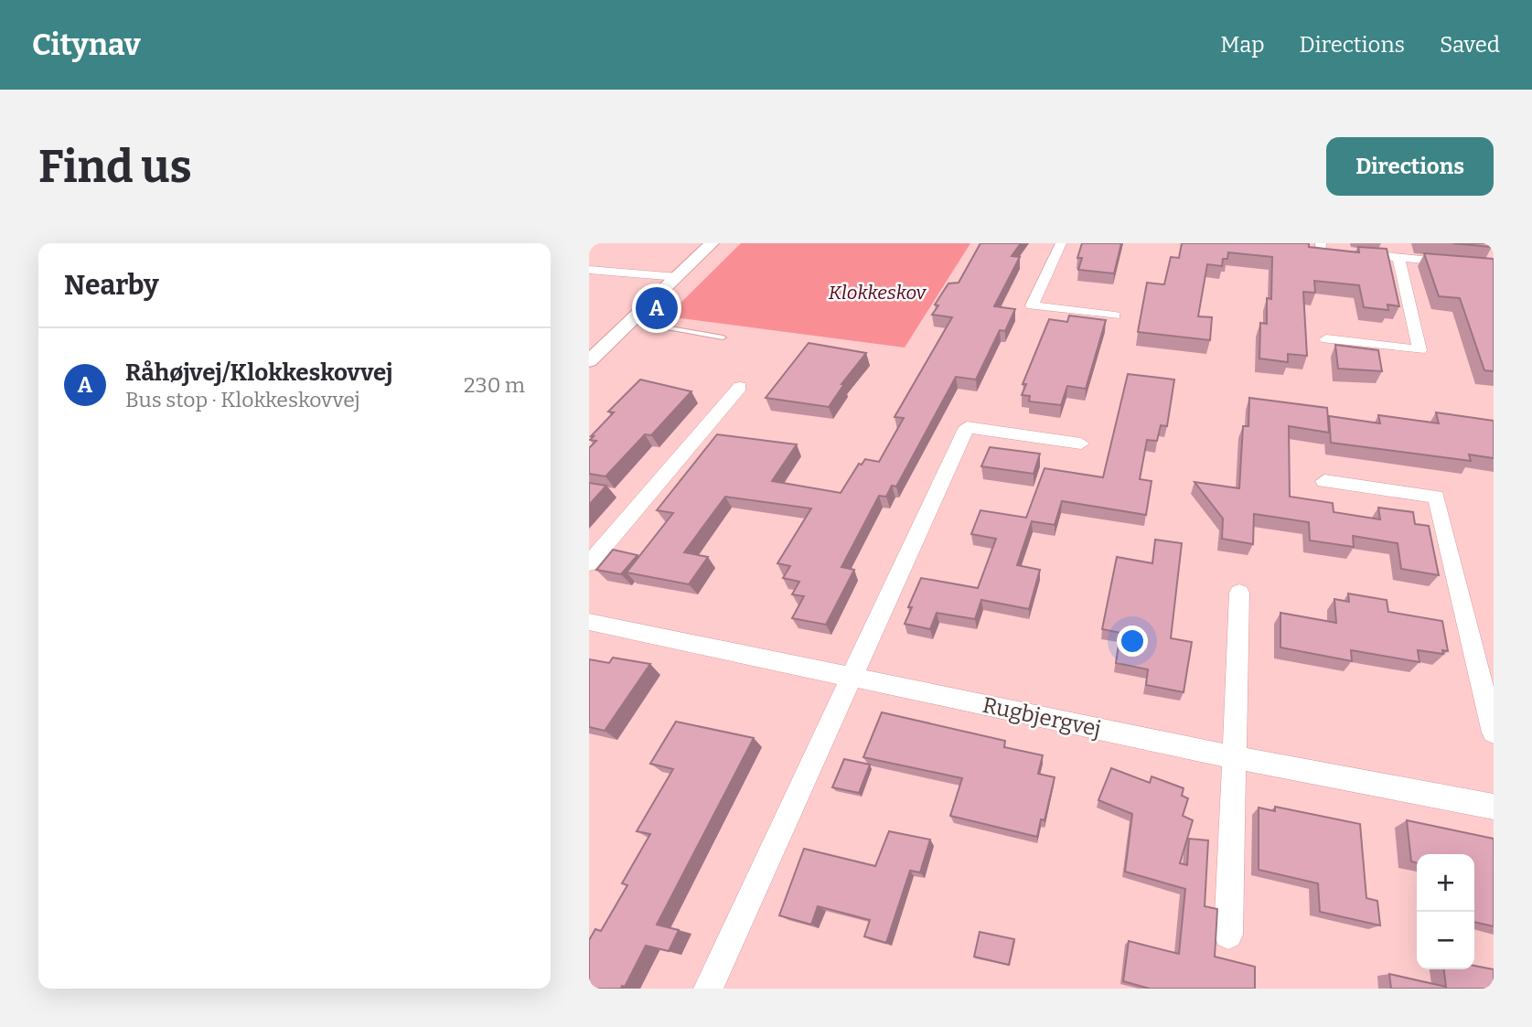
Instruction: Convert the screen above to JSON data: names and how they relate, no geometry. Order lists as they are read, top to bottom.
{
  "streets": {
    "street": ["Rugbjergvej"]
  },
  "parks": ["Klokkeskov"],
  "page": {
    "header": "Citynav",
    "nav": ["Map", "Directions", "Saved"],
    "buttons": "Directions",
    "title": "Find us",
    "heading": "Nearby",
    "pins": "A",
    "list": [
      {
        "mark": "A",
        "name": "Råhøjvej/Klokkeskovvej",
        "note": "Bus stop · Klokkeskovvej",
        "value": "230 m"
      }
    ],
    "map_buttons": ["+", "−"]
  }
}
